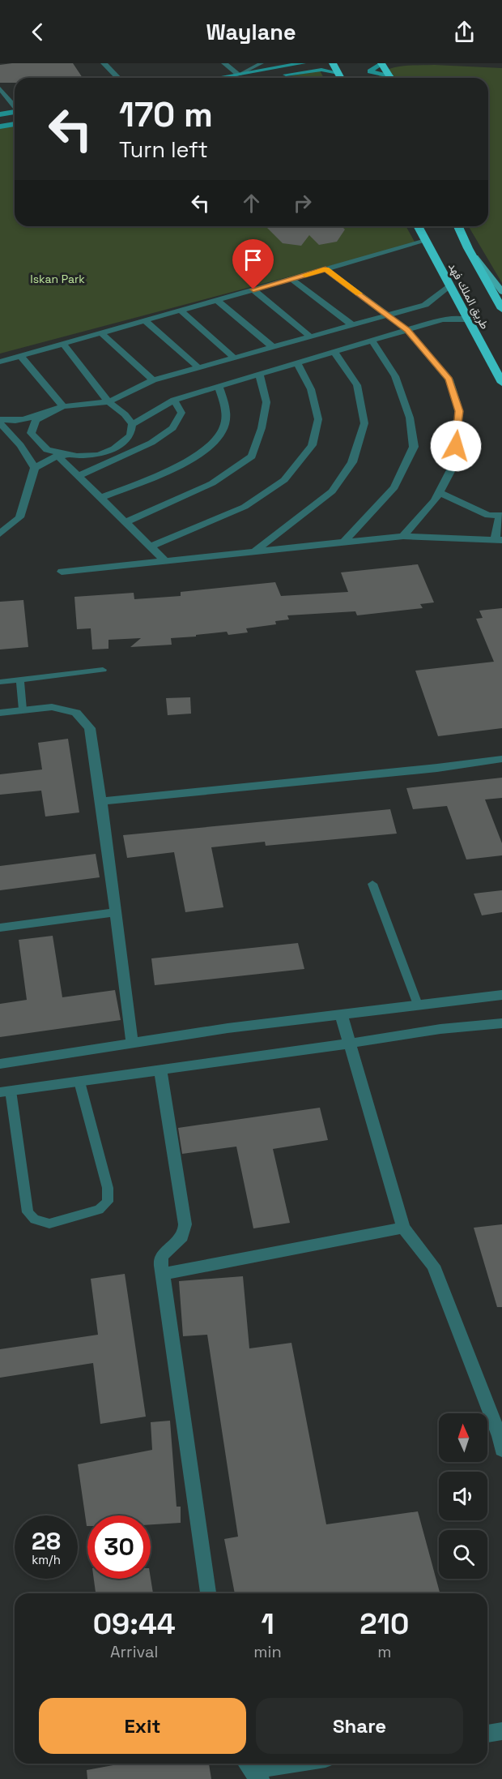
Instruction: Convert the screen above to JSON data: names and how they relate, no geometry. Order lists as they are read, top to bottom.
{
  "streets": {
    "highway": ["طريق الملك فهد"]
  },
  "parks": ["Iskan Park"],
  "north": "top",
  "page": {
    "header": "Waylane",
    "turn": ["170 m", "Turn left"],
    "speed": "28 km/h",
    "limit": "30",
    "eta": [
      "09:44",
      "Arrival",
      "1",
      "min",
      "210",
      "m"
    ],
    "buttons": ["Exit", "Share"]
  }
}
